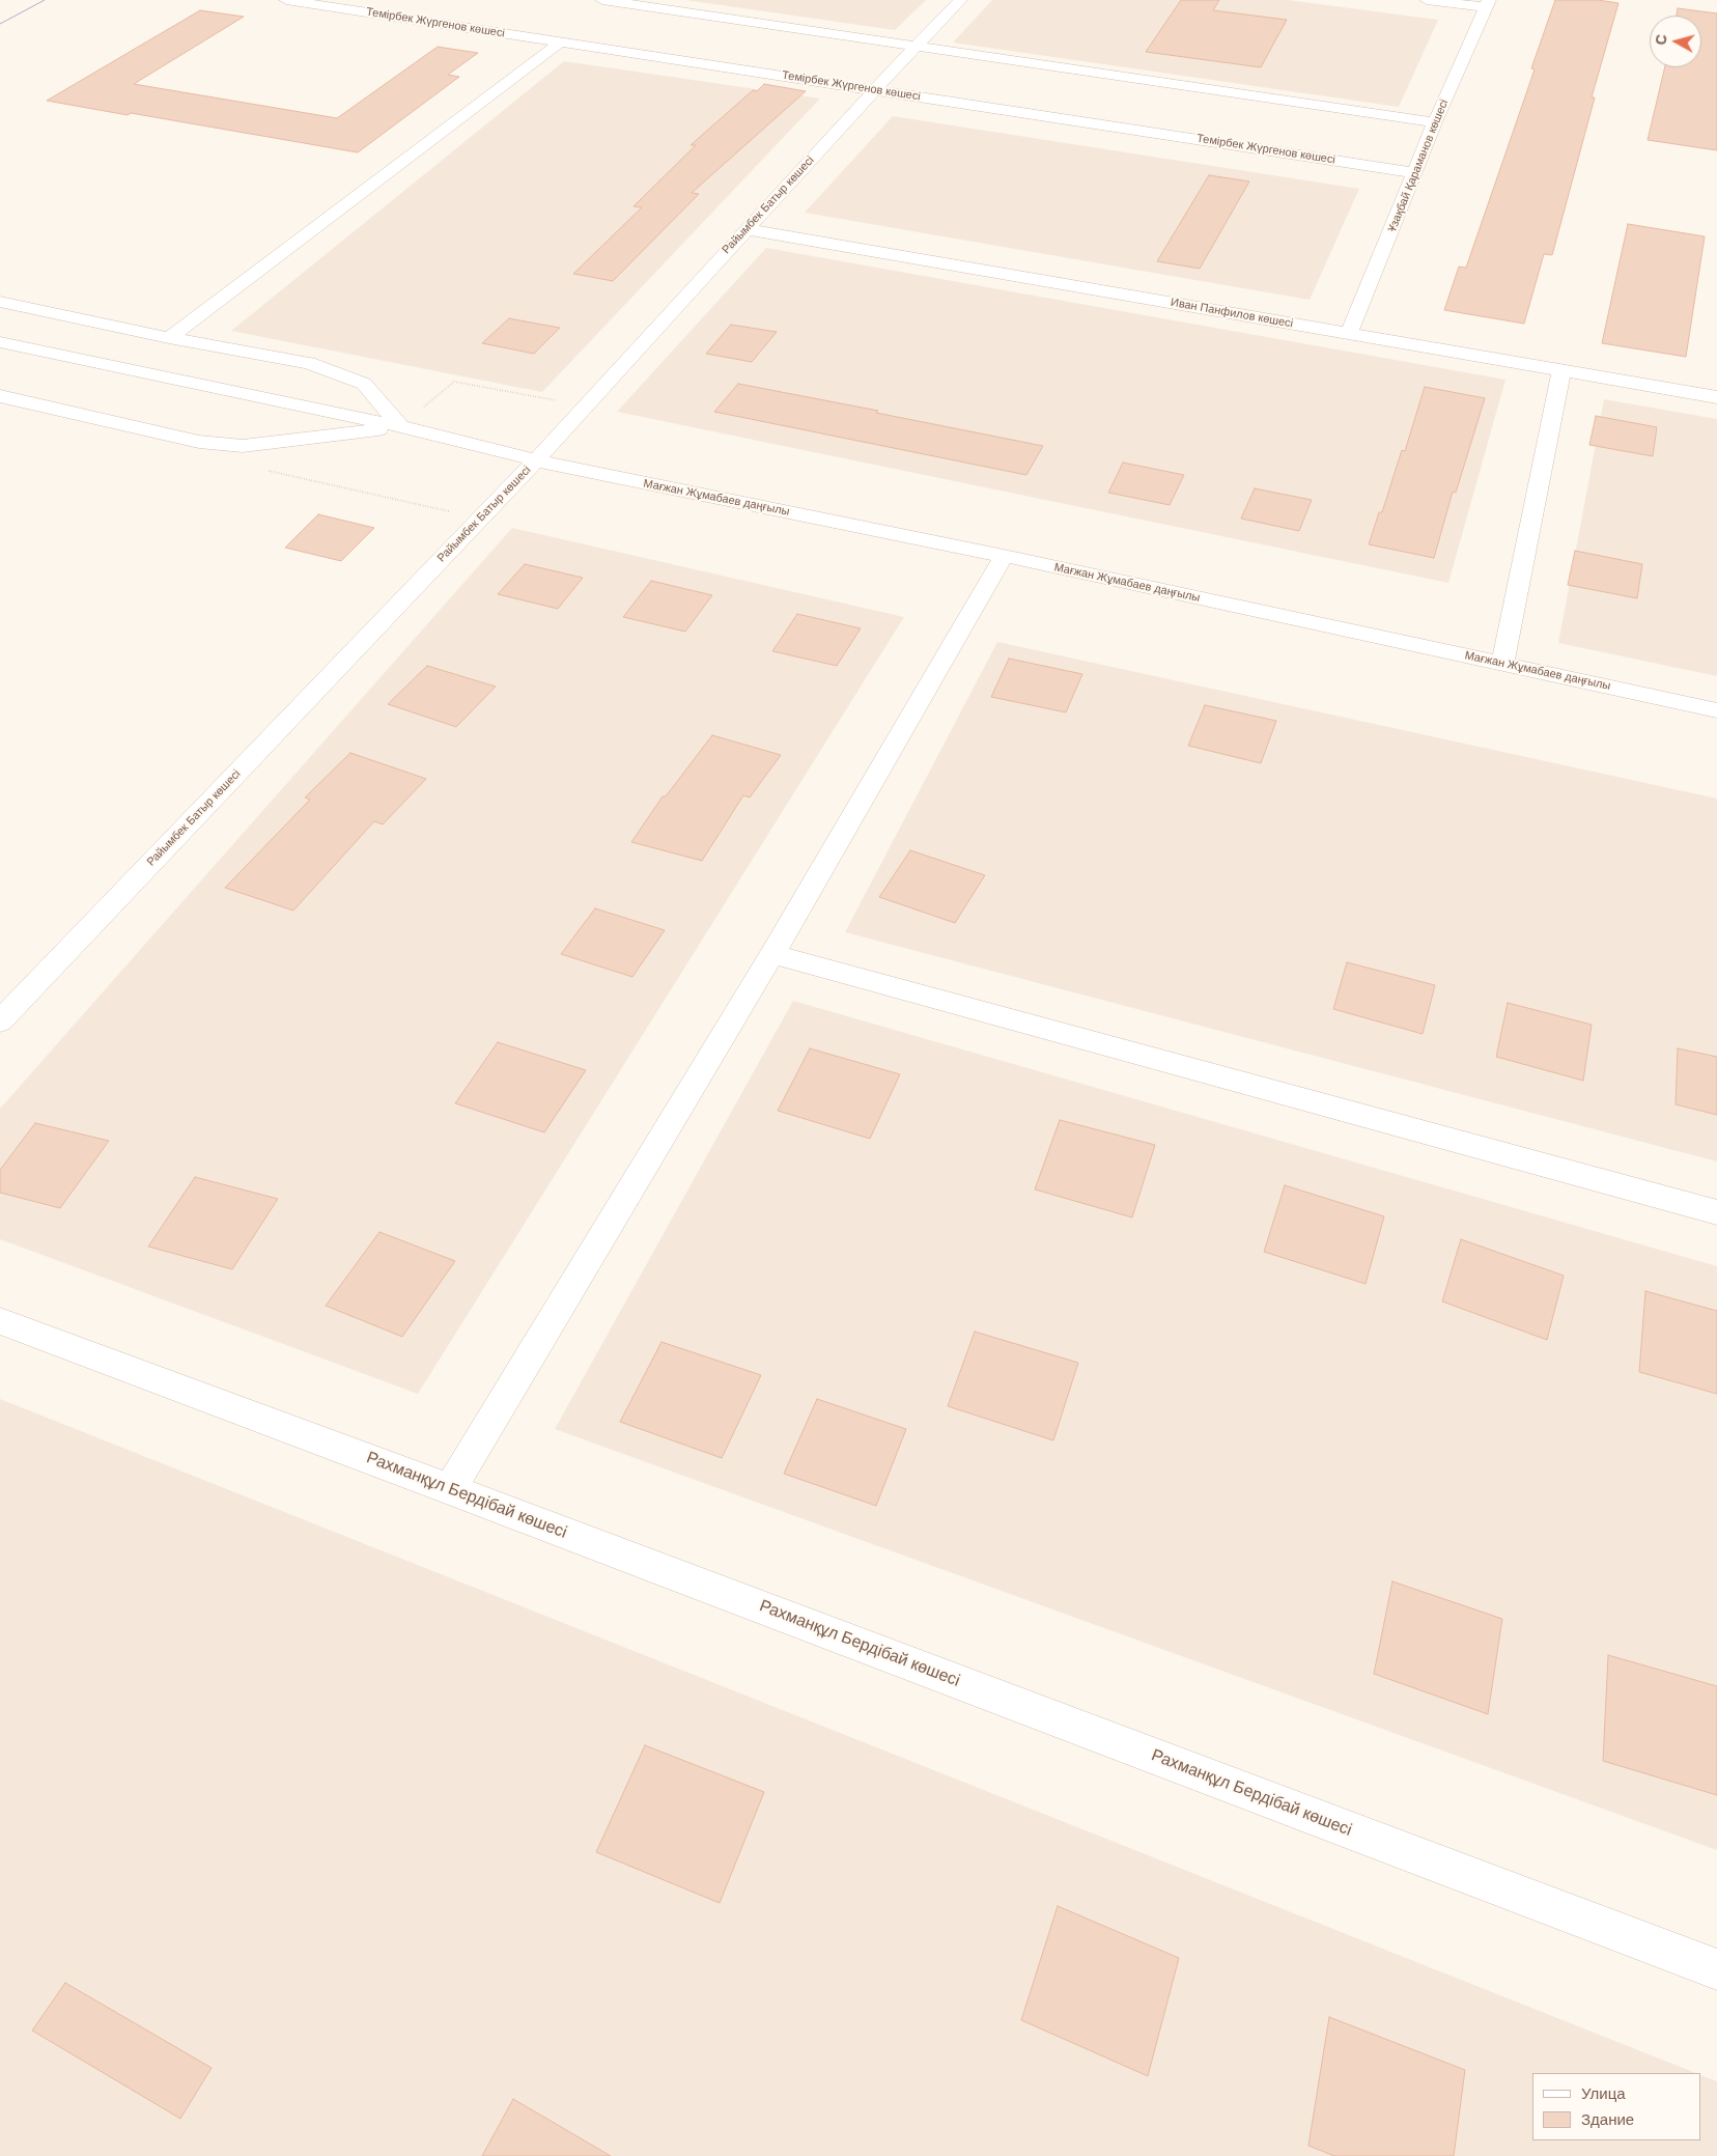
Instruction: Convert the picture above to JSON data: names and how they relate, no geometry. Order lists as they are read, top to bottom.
{
  "streets": {
    "street": [
      "Темірбек Жүргенов көшесі",
      "Ұзақбай Қараманов көшесі",
      "Райымбек Батыр көшесі",
      "Иван Панфилов көшесі",
      "Мағжан Жұмабаев даңғылы",
      "Рахманқұл Бердібай көшесі"
    ]
  },
  "crossings": [
    ["Темірбек Жүргенов көшесі", "Ұзақбай Қараманов көшесі"],
    ["Темірбек Жүргенов көшесі", "Райымбек Батыр көшесі"],
    ["Ұзақбай Қараманов көшесі", "Иван Панфилов көшесі"],
    ["Райымбек Батыр көшесі", "Иван Панфилов көшесі"],
    ["Райымбек Батыр көшесі", "Мағжан Жұмабаев даңғылы"]
  ],
  "legend": ["Улица", "Здание"],
  "north": "left"
}
